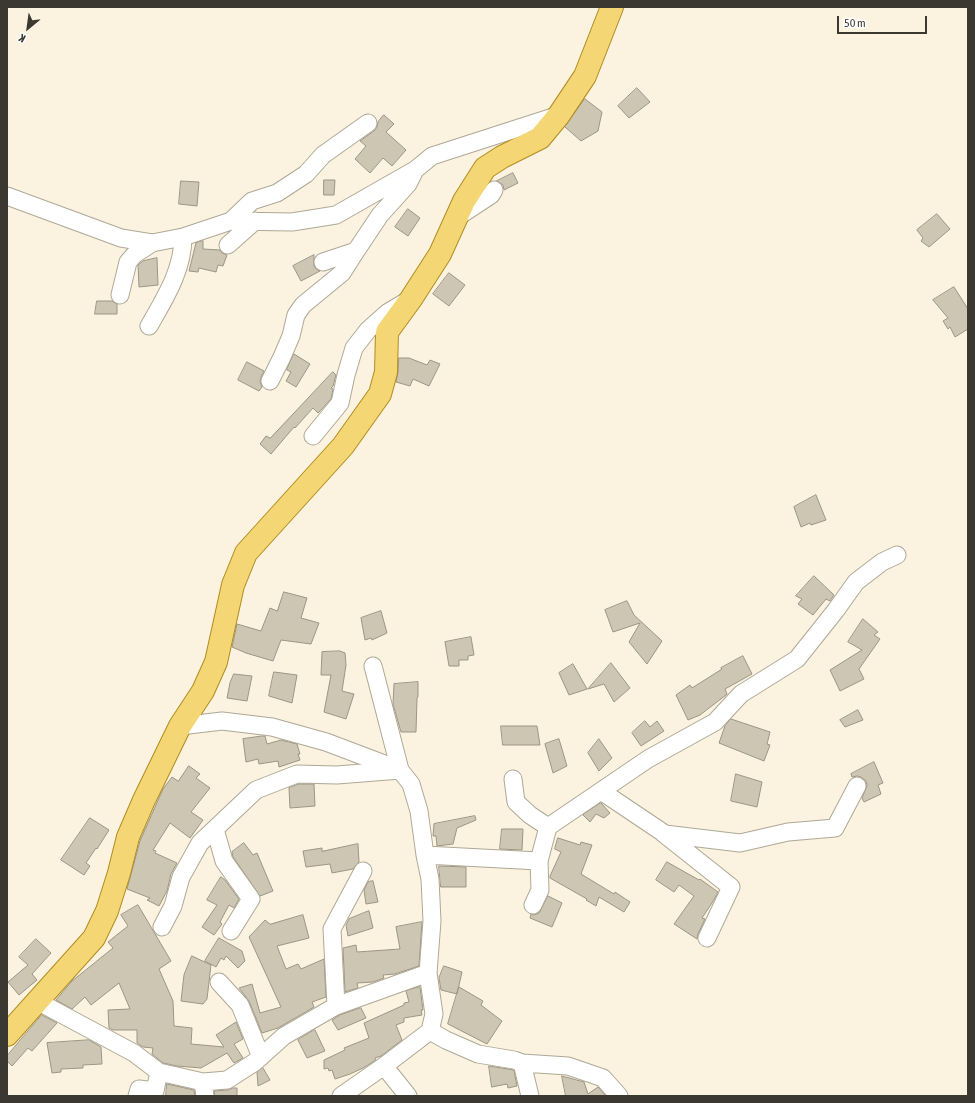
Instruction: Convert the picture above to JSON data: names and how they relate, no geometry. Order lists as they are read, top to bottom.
{
  "scale_bar": "50 m",
  "north": "bottom left"
}
